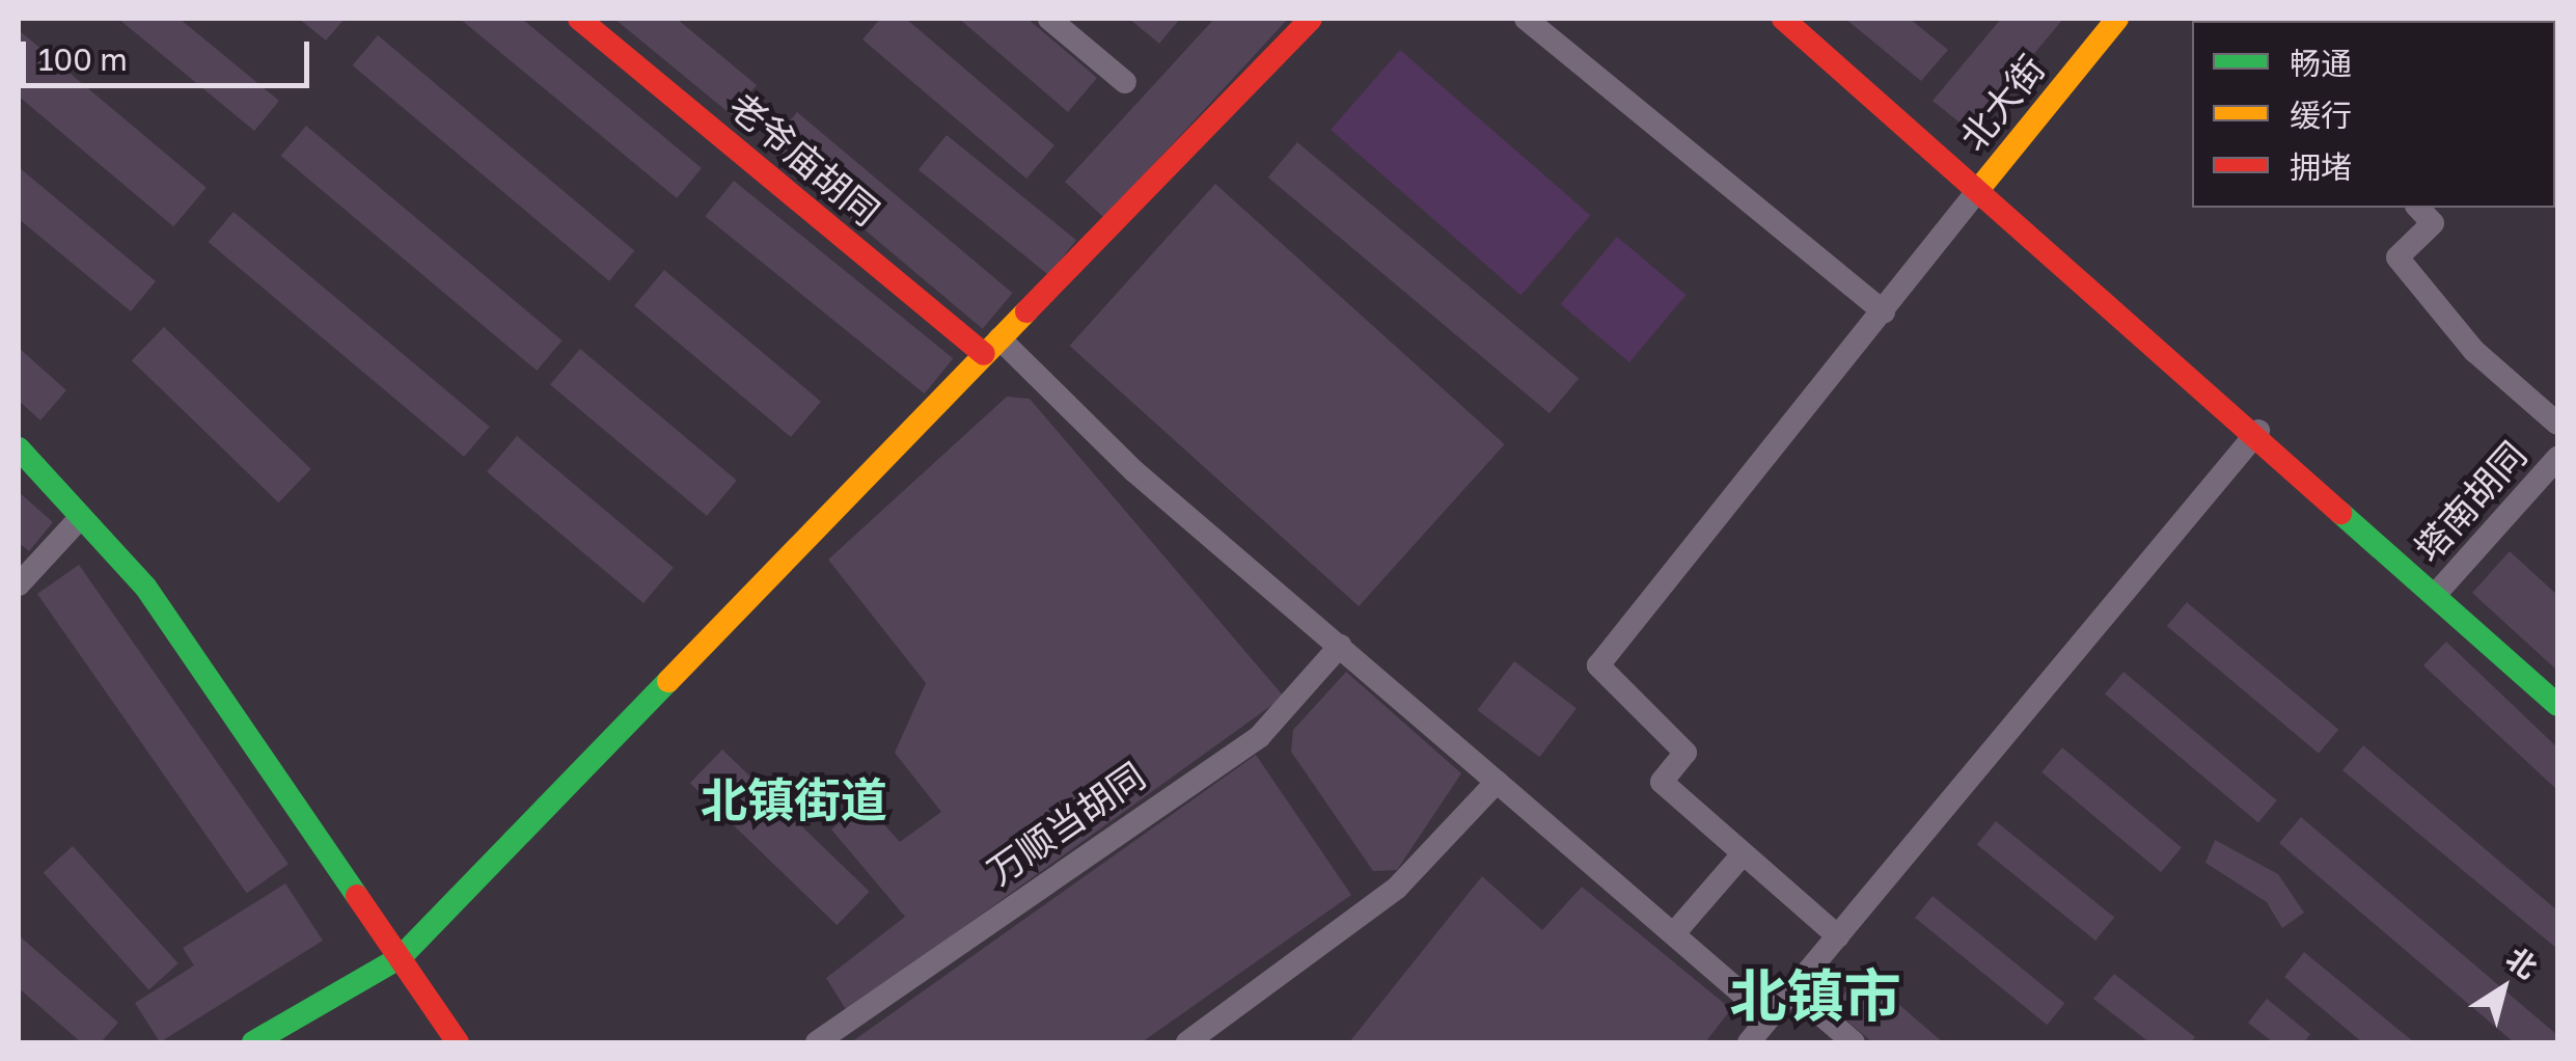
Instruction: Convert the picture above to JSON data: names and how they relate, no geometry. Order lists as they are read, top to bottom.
{
  "streets": {
    "street": [
      "北大街",
      "老爷庙胡同",
      "塔南胡同",
      "万顺当胡同"
    ]
  },
  "crossings": [
    ["老爷庙胡同", "万顺当胡同"]
  ],
  "districts": ["北镇街道", "北镇市"],
  "legend": ["畅通", "缓行", "拥堵"],
  "scale_bar": "100 m",
  "north": "top right"
}
